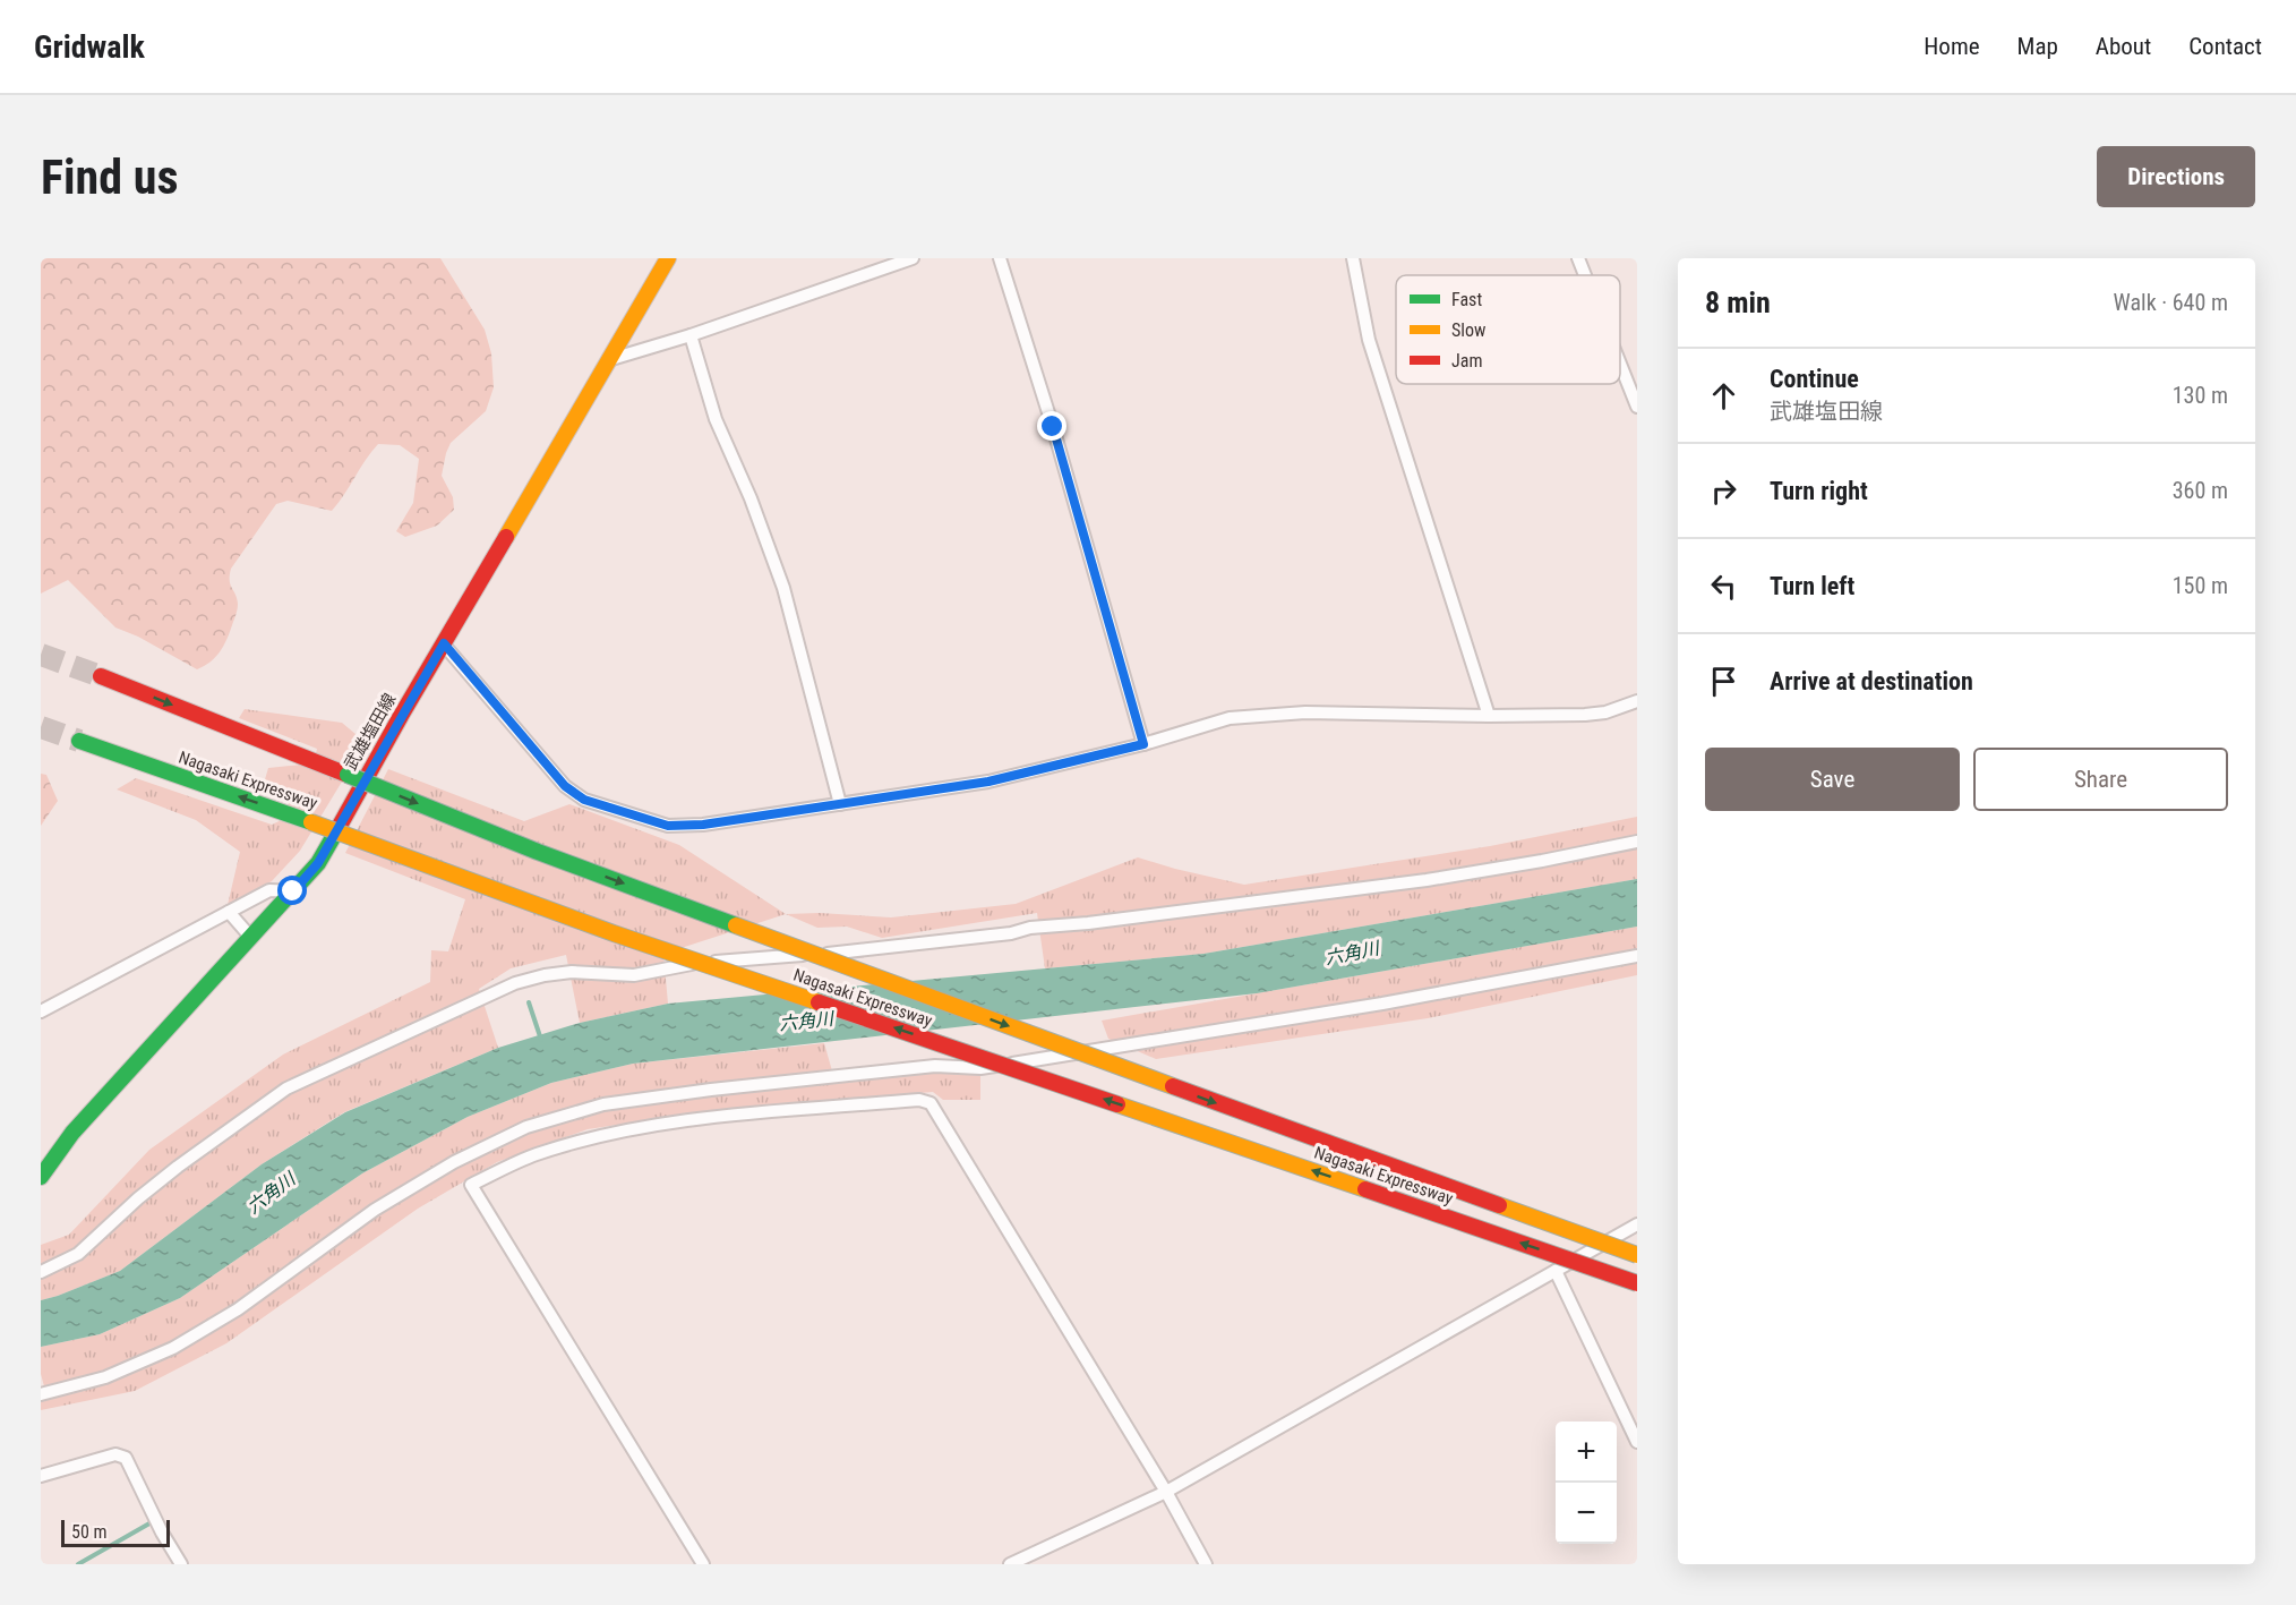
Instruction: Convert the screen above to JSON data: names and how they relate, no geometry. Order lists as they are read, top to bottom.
{
  "streets": {
    "main road": ["武雄塩田線", "Nagasaki Expressway"]
  },
  "water": ["六角川"],
  "legend": ["Fast", "Slow", "Jam"],
  "scale_bar": "50 m",
  "page": {
    "header": "Gridwalk",
    "nav": [
      "Home",
      "Map",
      "About",
      "Contact"
    ],
    "buttons": [
      "Directions",
      ["Save", "Share"]
    ],
    "title": "Find us",
    "heading": ["8 min", "Walk · 640 m"],
    "list": [
      ["Continue", "武雄塩田線", "130 m"],
      ["Turn right", "360 m"],
      ["Turn left", "150 m"],
      "Arrive at destination"
    ],
    "map_buttons": ["+", "−"],
    "scale": "50 m"
  }
}
